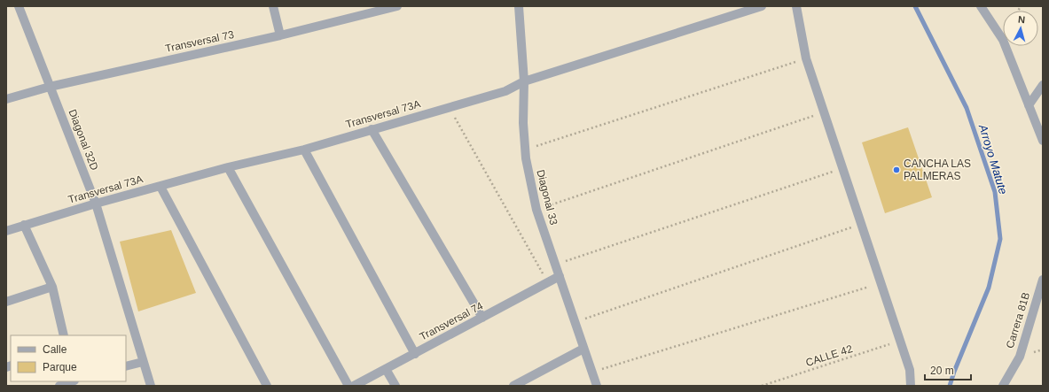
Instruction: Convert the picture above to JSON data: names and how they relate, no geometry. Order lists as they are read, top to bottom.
{
  "streets": {
    "street": [
      "Transversal 73",
      "Transversal 73A",
      "Diagonal 32D",
      "Diagonal 33",
      "Carrera 81B",
      "Transversal 74"
    ],
    "path": ["CALLE 42"]
  },
  "crossings": [
    ["Transversal 73", "Diagonal 32D"],
    ["Transversal 73A", "Diagonal 32D"],
    ["Transversal 73A", "Diagonal 33"],
    ["Diagonal 33", "Transversal 74"]
  ],
  "water": ["Arroyo Matute"],
  "places": ["CANCHA LAS PALMERAS"],
  "legend": ["Calle", "Parque"],
  "scale_bar": "20 m",
  "north": "top"
}
